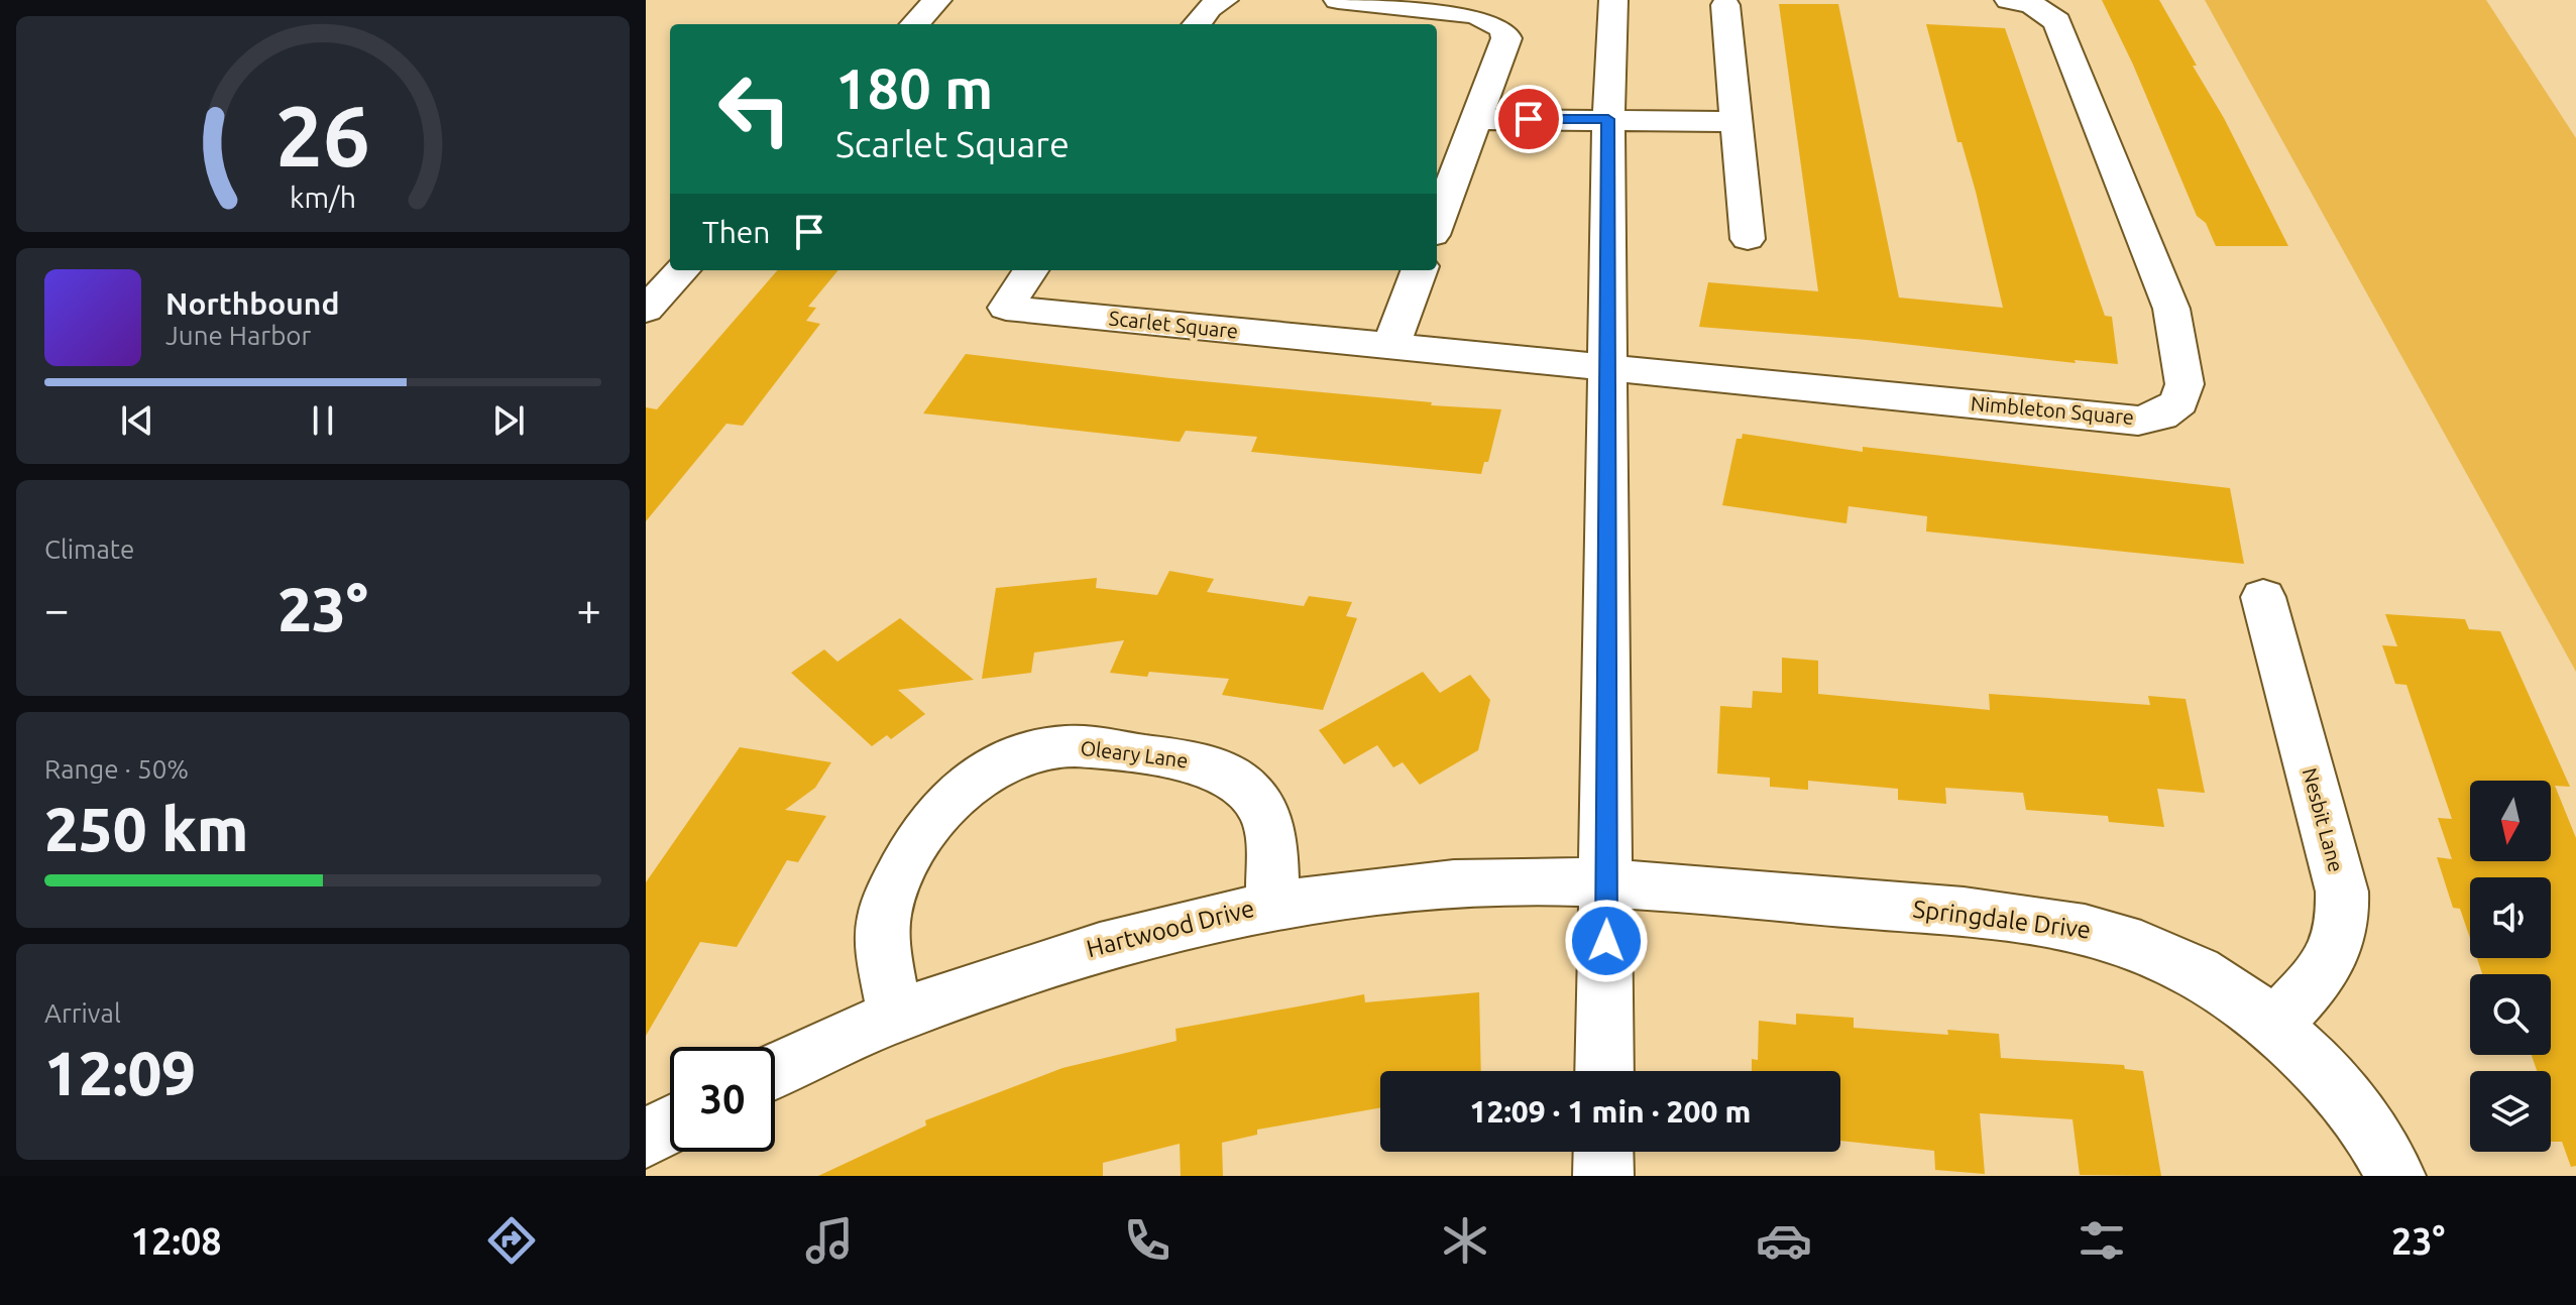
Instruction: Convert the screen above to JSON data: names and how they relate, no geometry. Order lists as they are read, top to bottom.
{
  "streets": {
    "street": [
      "Scarlet Square",
      "Nimbleton Square",
      "Oleary Lane",
      "Nesbit Lane",
      "Springdale Drive",
      "Hartwood Drive"
    ]
  },
  "crossings": [
    ["Scarlet Square", "Nimbleton Square"],
    ["Oleary Lane", "Hartwood Drive"],
    ["Nesbit Lane", "Springdale Drive"],
    ["Springdale Drive", "Hartwood Drive"]
  ],
  "north": "bottom",
  "page": {
    "turn": ["180 m", "Scarlet Square"],
    "then": "Then",
    "song": ["Northbound", "June Harbor"],
    "tile": [
      "Climate",
      ["Range · 50%", "250 km"],
      ["Arrival", "12:09"]
    ],
    "heat": ["−", "23°", "+"],
    "limit": "30",
    "trip": "12:09 · 1 min · 200 m",
    "tabs": ["12:08", "23°"],
    "gauge": ["26", "km/h"]
  }
}
